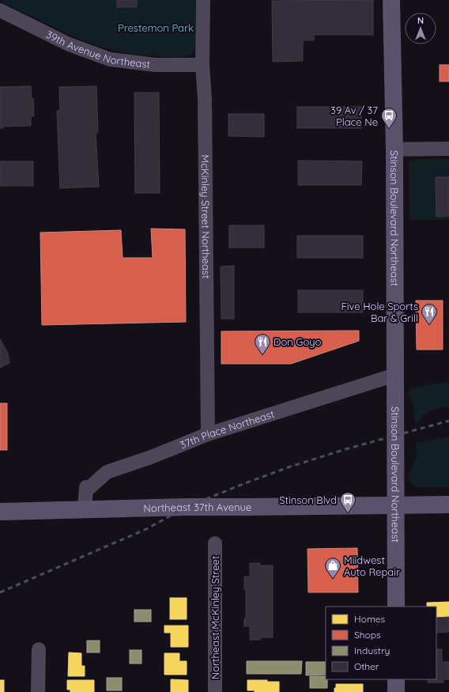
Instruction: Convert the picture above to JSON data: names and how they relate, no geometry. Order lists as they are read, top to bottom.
{
  "streets": {
    "street": [
      "39th Avenue Northeast",
      "McKinley Street Northeast",
      "Stinson Boulevard Northeast",
      "37th Place Northeast",
      "Northeast 37th Avenue",
      "Northeast McKinley Street"
    ]
  },
  "crossings": [
    ["39th Avenue Northeast", "McKinley Street Northeast"],
    ["McKinley Street Northeast", "37th Place Northeast"],
    ["Stinson Boulevard Northeast", "37th Place Northeast"],
    ["Stinson Boulevard Northeast", "Northeast 37th Avenue"],
    ["37th Place Northeast", "Northeast 37th Avenue"]
  ],
  "parks": ["Prestemon Park"],
  "places": {
    "bus stop": ["39 Av / 37 Place Ne", "Stinson Blvd"],
    "restaurant": ["Five Hole Sports Bar & Grill", "Don Goyo"],
    "shop": ["Miidwest Auto Repair"]
  },
  "legend": [
    "Homes",
    "Shops",
    "Industry",
    "Other"
  ],
  "north": "top"
}
